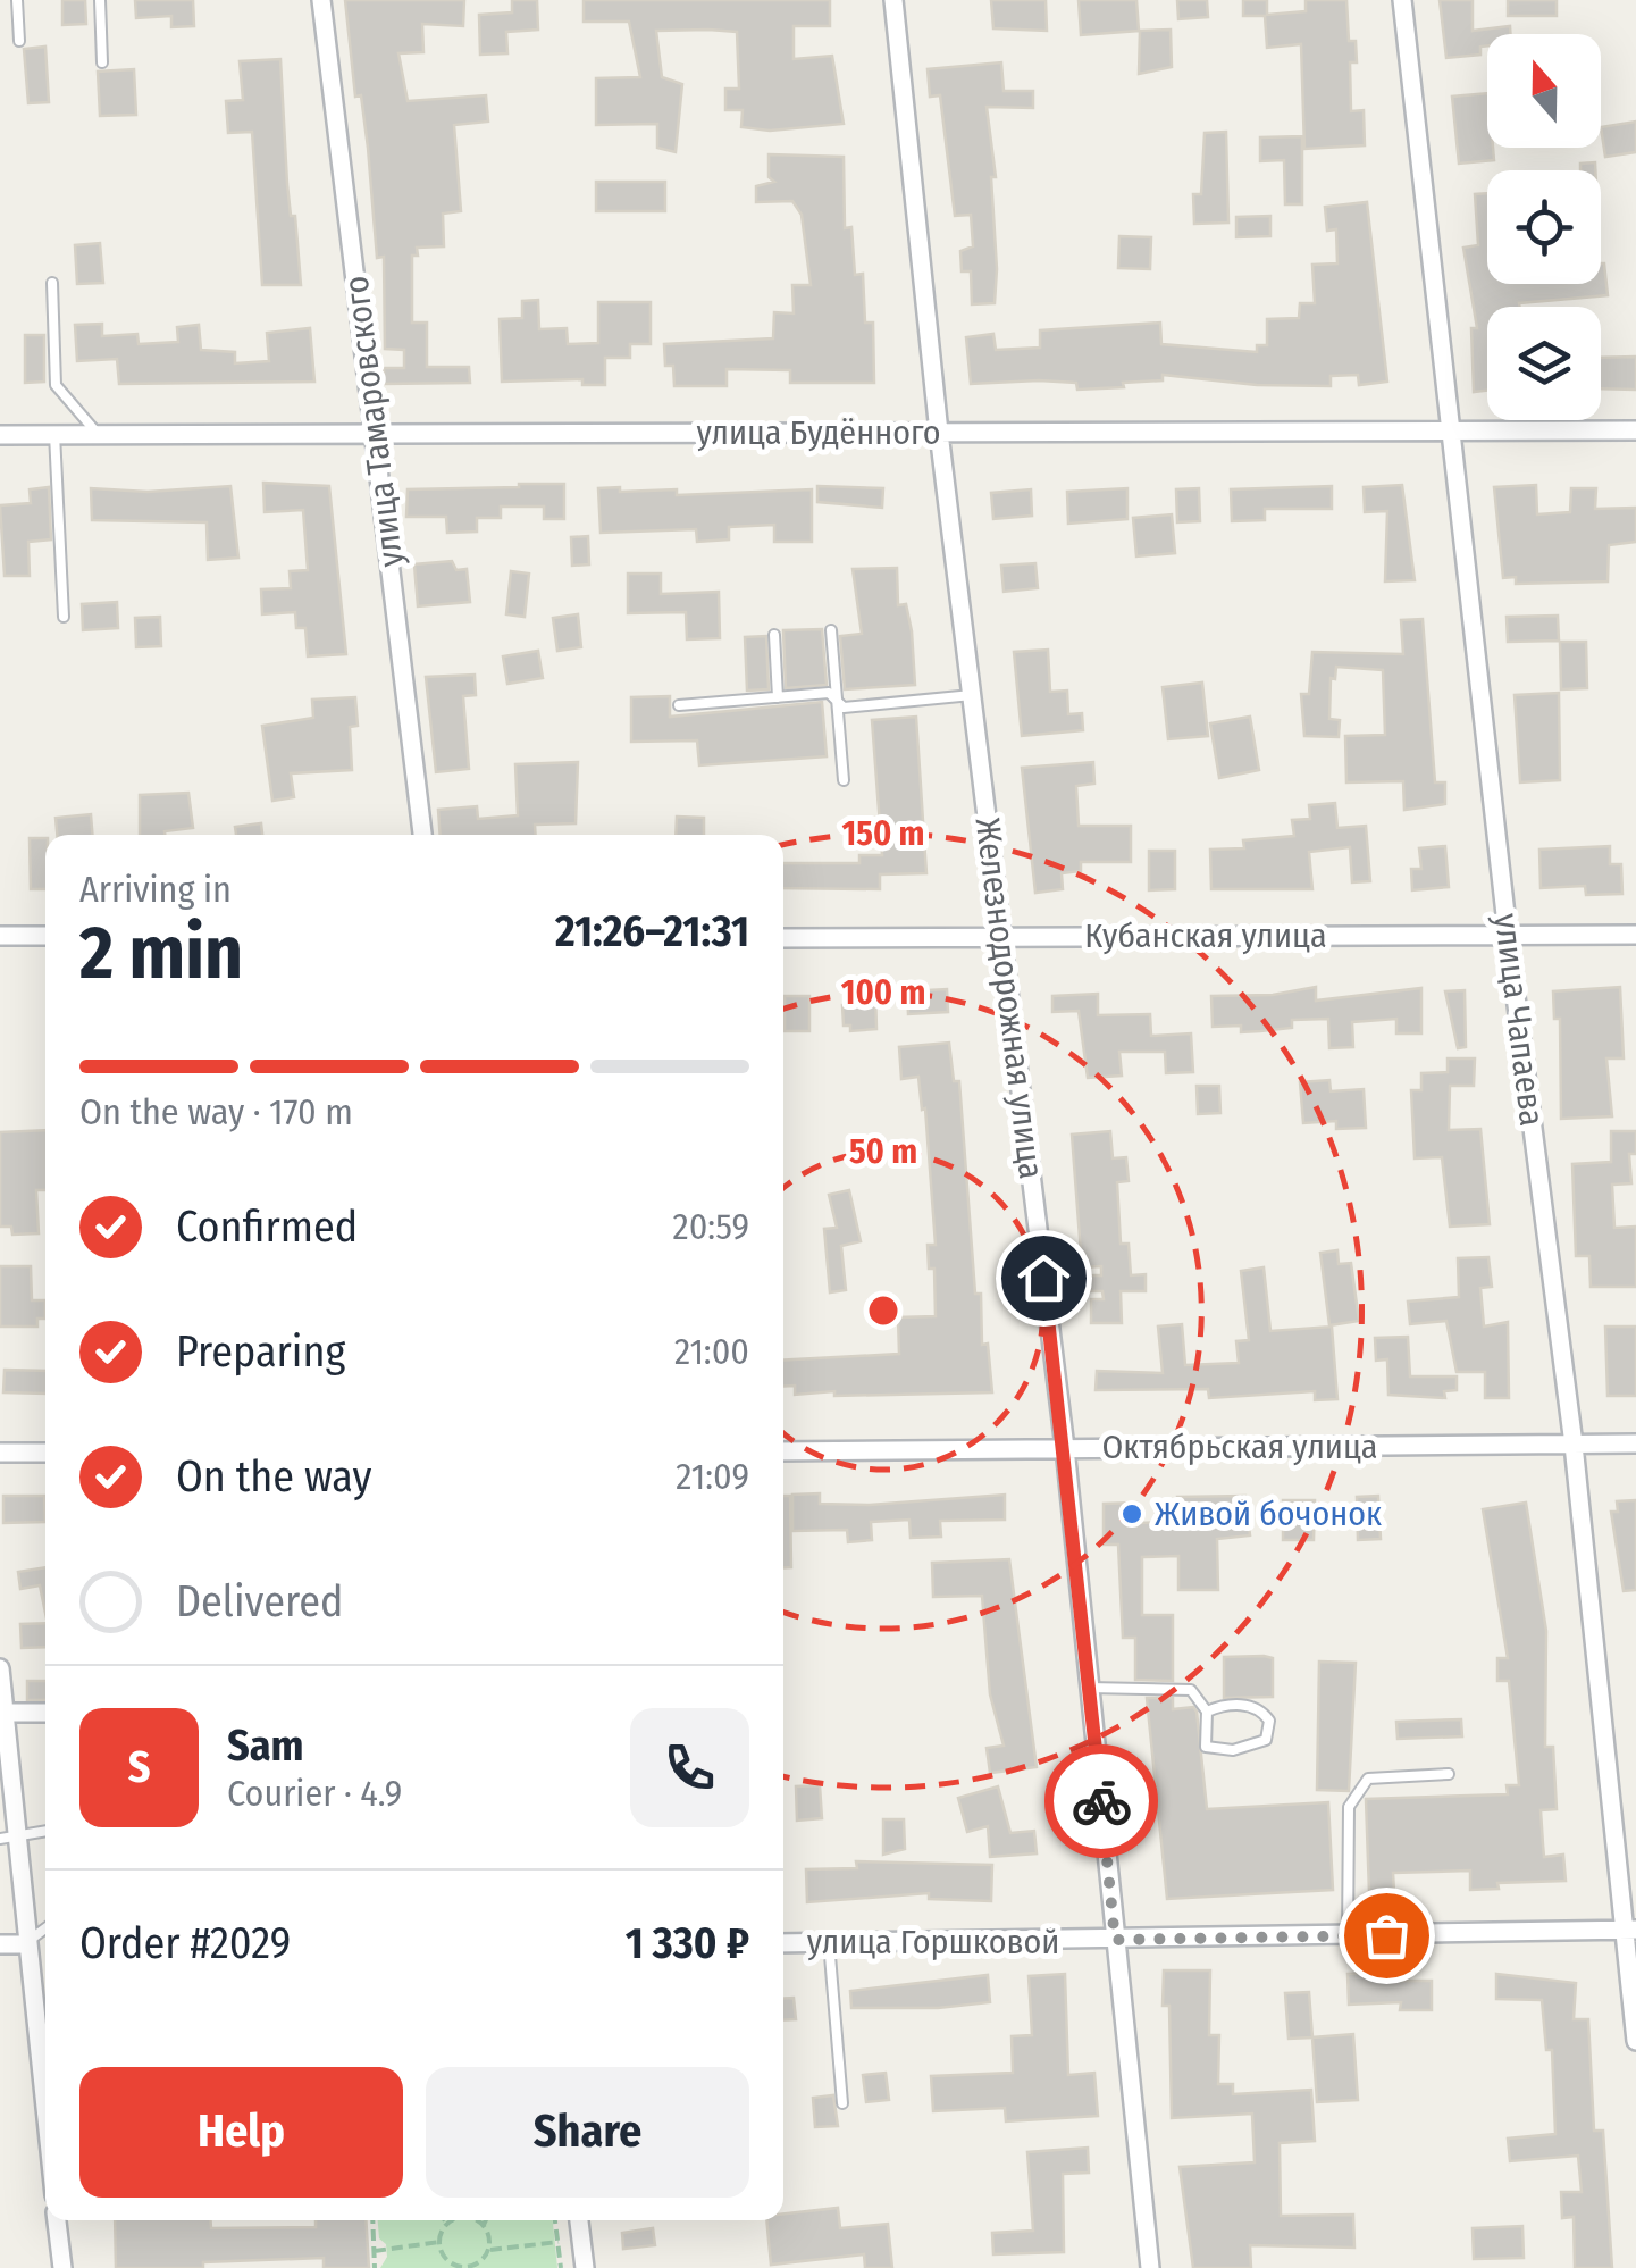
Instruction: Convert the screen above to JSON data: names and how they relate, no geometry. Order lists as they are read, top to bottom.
{
  "streets": {
    "street": [
      "улица Тамаровского",
      "улица Будённого",
      "Кубанская улица",
      "Железнодорожная улица",
      "улица Чапаева",
      "Октябрьская улица",
      "улица Горшковой"
    ]
  },
  "crossings": [
    ["улица Тамаровского", "улица Будённого"],
    ["улица Будённого", "Железнодорожная улица"],
    ["улица Будённого", "улица Чапаева"],
    ["Кубанская улица", "Железнодорожная улица"],
    ["Кубанская улица", "улица Чапаева"],
    ["Железнодорожная улица", "Октябрьская улица"],
    ["Железнодорожная улица", "улица Горшковой"],
    ["улица Чапаева", "Октябрьская улица"],
    ["улица Чапаева", "улица Горшковой"]
  ],
  "places": ["Живой бочонок"],
  "north": "top",
  "page": {
    "heading": ["2 min", "Arriving in", "21:26–21:31"],
    "panel": [
      "Sam",
      "Courier · 4.9",
      "Order #2029",
      "1 330 ₽"
    ],
    "bar": "On the way · 170 m",
    "list": [
      ["Confirmed", "20:59"],
      ["Preparing", "21:00"],
      ["On the way", "21:09"],
      "Delivered"
    ],
    "round": "S",
    "buttons": ["Help", "Share"]
  },
  "rings": ["150 m", "100 m", "50 m"]
}
